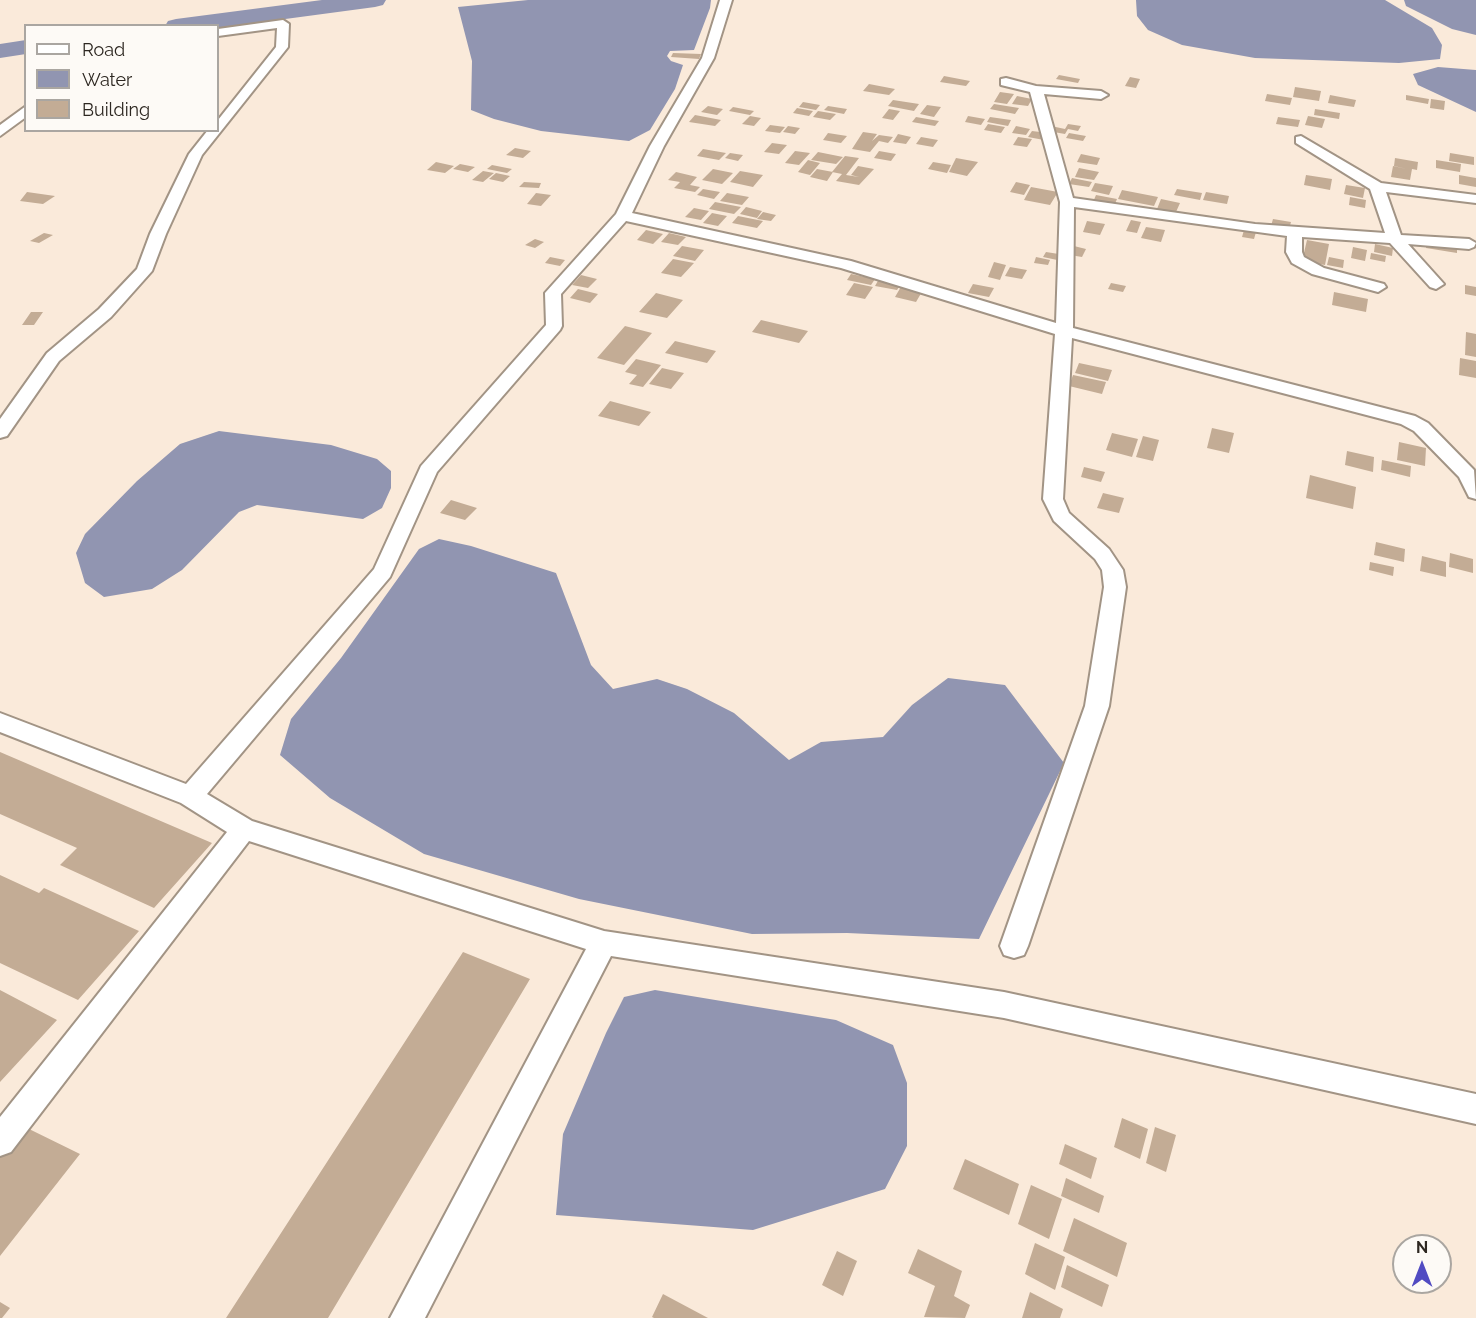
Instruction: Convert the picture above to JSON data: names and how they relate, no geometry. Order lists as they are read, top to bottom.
{
  "legend": ["Road", "Water", "Building"],
  "north": "top"
}
